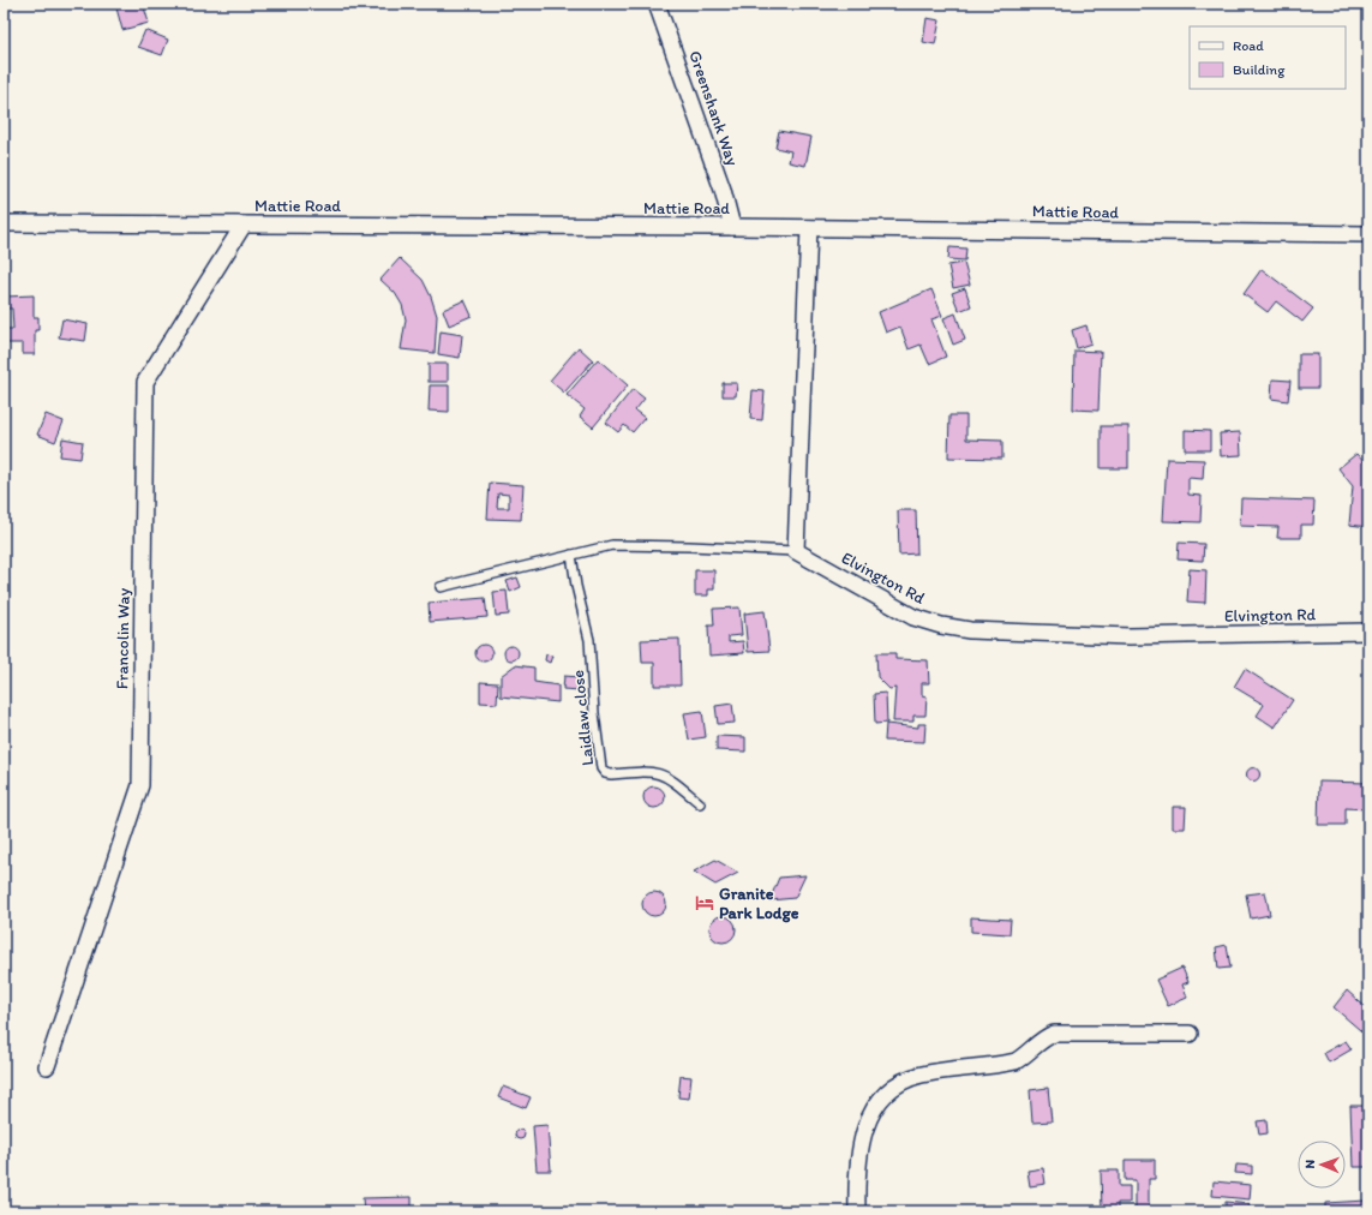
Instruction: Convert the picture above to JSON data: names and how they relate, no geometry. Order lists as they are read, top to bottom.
{
  "streets": {
    "street": [
      "Greenshank Way",
      "Mattie Road",
      "Elvington Rd",
      "Francolin Way"
    ],
    "lane": ["Laidlaw close"]
  },
  "crossings": [
    ["Greenshank Way", "Mattie Road"],
    ["Mattie Road", "Francolin Way"]
  ],
  "places": {
    "hotel": ["Granite Park Lodge"]
  },
  "legend": ["Road", "Building"],
  "north": "left"
}
